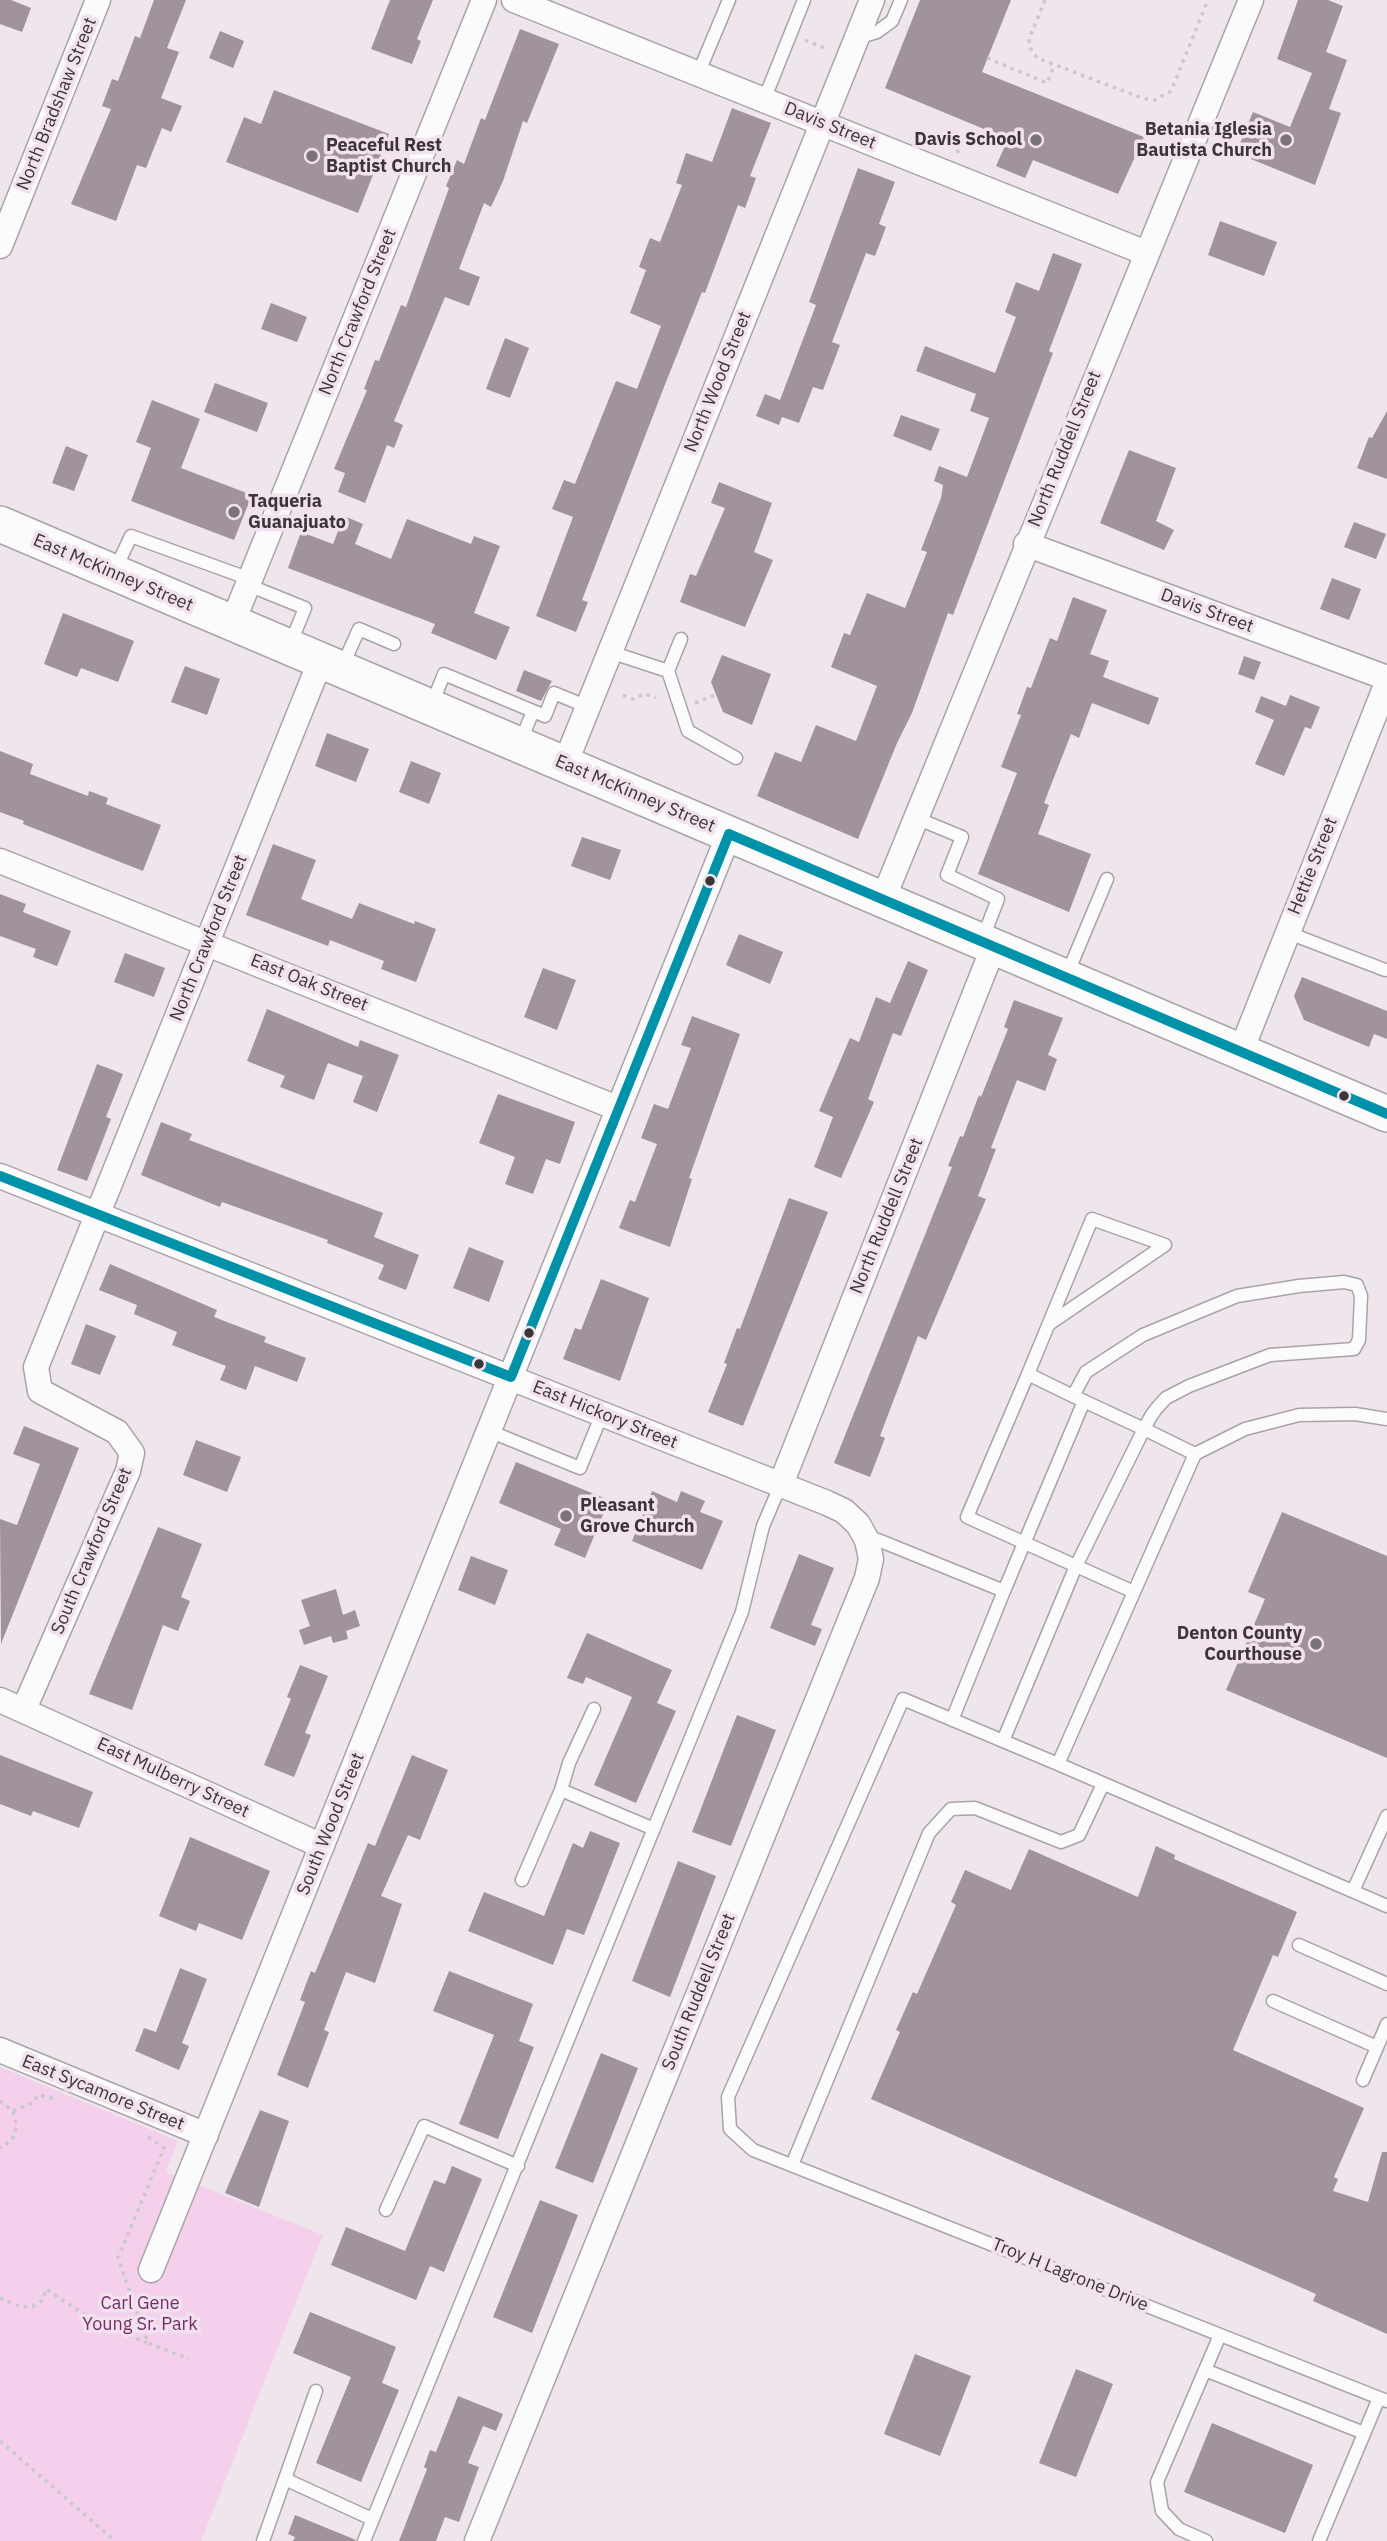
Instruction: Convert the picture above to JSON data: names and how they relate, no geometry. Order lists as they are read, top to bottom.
{
  "streets": {
    "main road": ["East McKinney Street"],
    "street": [
      "North Bradshaw Street",
      "Davis Street",
      "North Crawford Street",
      "North Wood Street",
      "North Ruddell Street",
      "Hettie Street",
      "East Oak Street",
      "East Hickory Street",
      "South Crawford Street",
      "East Mulberry Street",
      "South Wood Street",
      "South Ruddell Street",
      "East Sycamore Street"
    ],
    "lane": ["Troy H Lagrone Drive"]
  },
  "crossings": [
    ["Davis Street", "North Wood Street"],
    ["Davis Street", "North Ruddell Street"],
    ["Davis Street", "Hettie Street"],
    ["North Crawford Street", "East McKinney Street"],
    ["North Crawford Street", "East Oak Street"],
    ["North Crawford Street", "East Hickory Street"],
    ["North Crawford Street", "South Crawford Street"],
    ["North Wood Street", "East McKinney Street"],
    ["North Ruddell Street", "East McKinney Street"],
    ["North Ruddell Street", "East Hickory Street"],
    ["East McKinney Street", "Hettie Street"],
    ["East Hickory Street", "South Crawford Street"],
    ["East Hickory Street", "South Wood Street"],
    ["South Crawford Street", "East Mulberry Street"],
    ["East Mulberry Street", "South Wood Street"],
    ["South Wood Street", "East Sycamore Street"]
  ],
  "parks": ["Carl Gene Young Sr. Park"],
  "places": [
    "Davis School",
    "Betania Iglesia Bautista Church",
    "Peaceful Rest Baptist Church",
    "Taqueria Guanajuato",
    "Pleasant Grove Church",
    "Denton County Courthouse"
  ]
}
